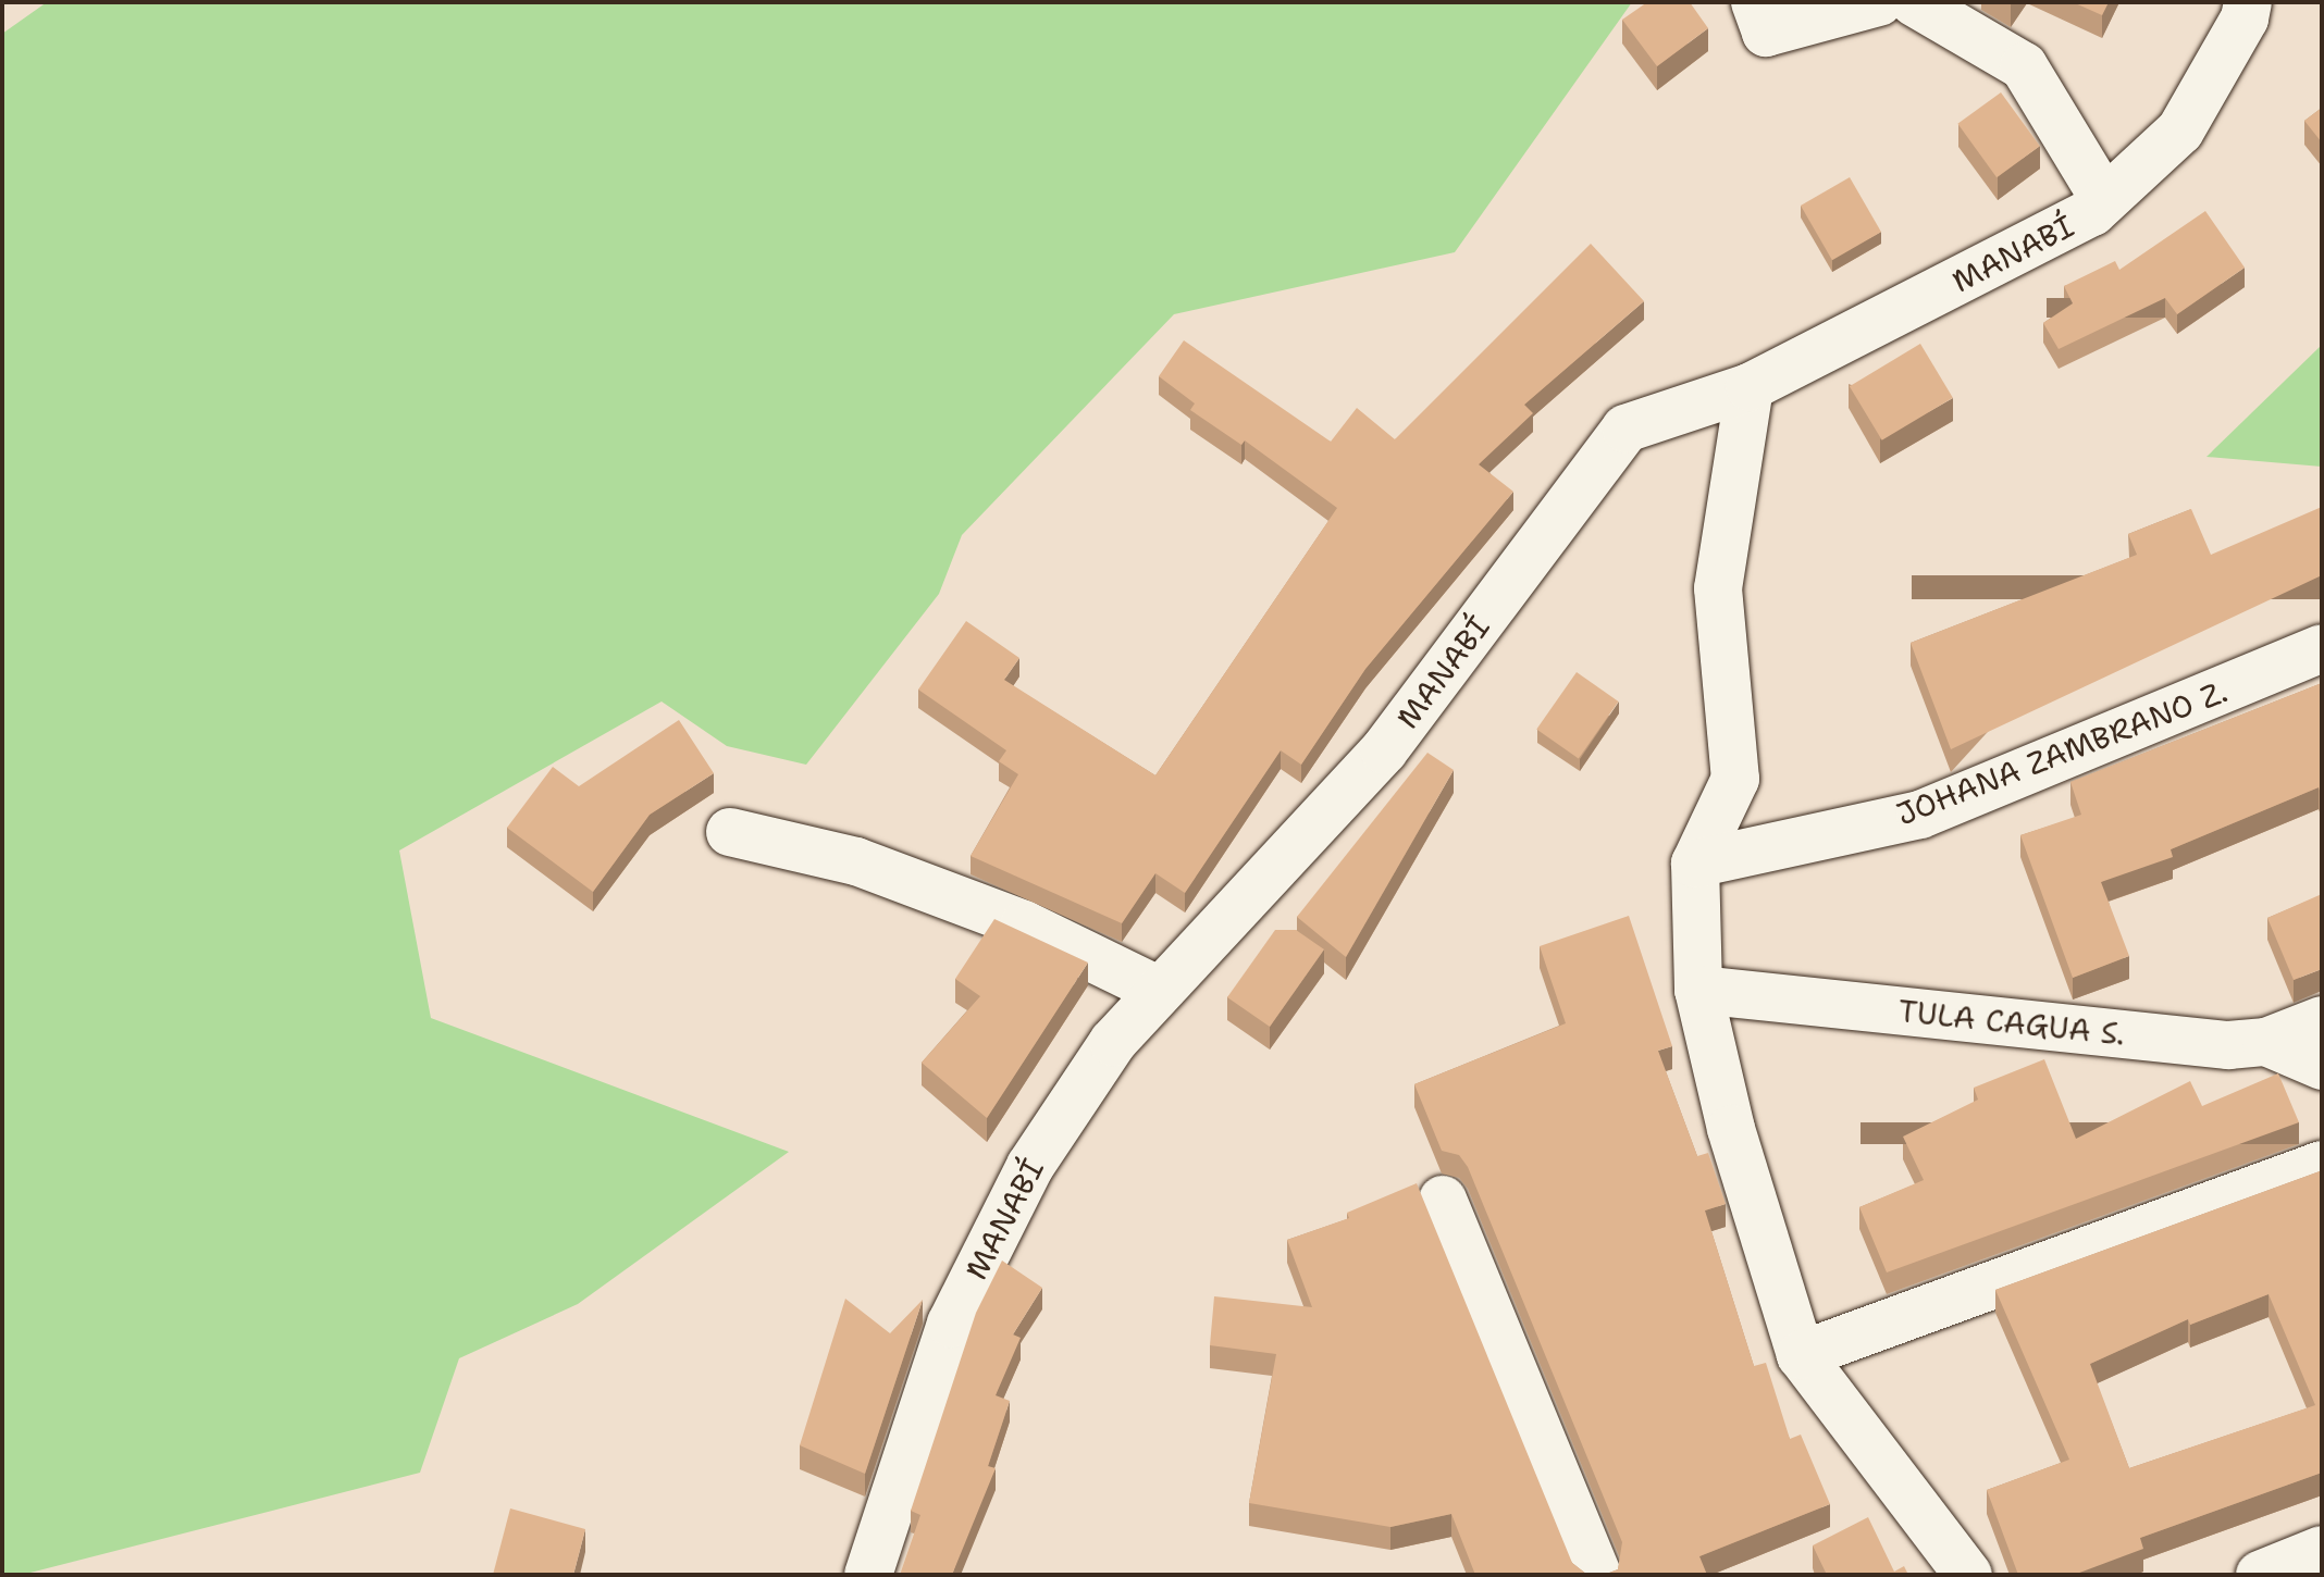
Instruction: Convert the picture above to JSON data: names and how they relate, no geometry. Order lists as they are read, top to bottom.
{
  "streets": {
    "street": ["MANABÍ", "JOHANA ZAMBRANO Z.", "TULA CAGUA S."]
  }
}
